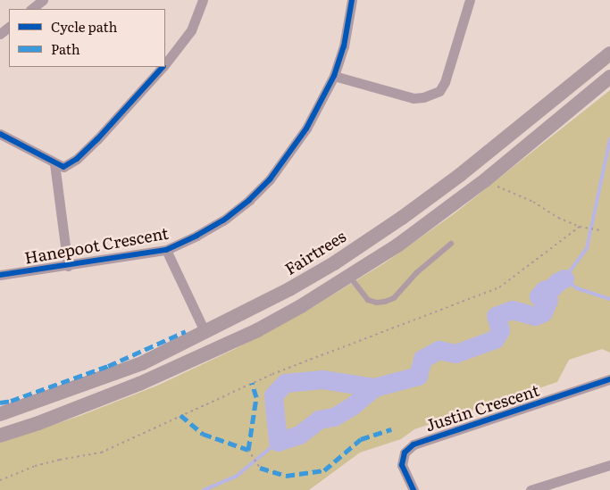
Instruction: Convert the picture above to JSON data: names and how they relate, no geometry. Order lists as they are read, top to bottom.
{
  "streets": {
    "main road": ["Fairtrees"],
    "street": ["Hanepoot Crescent", "Justin Crescent"]
  },
  "legend": ["Cycle path", "Path"]
}
